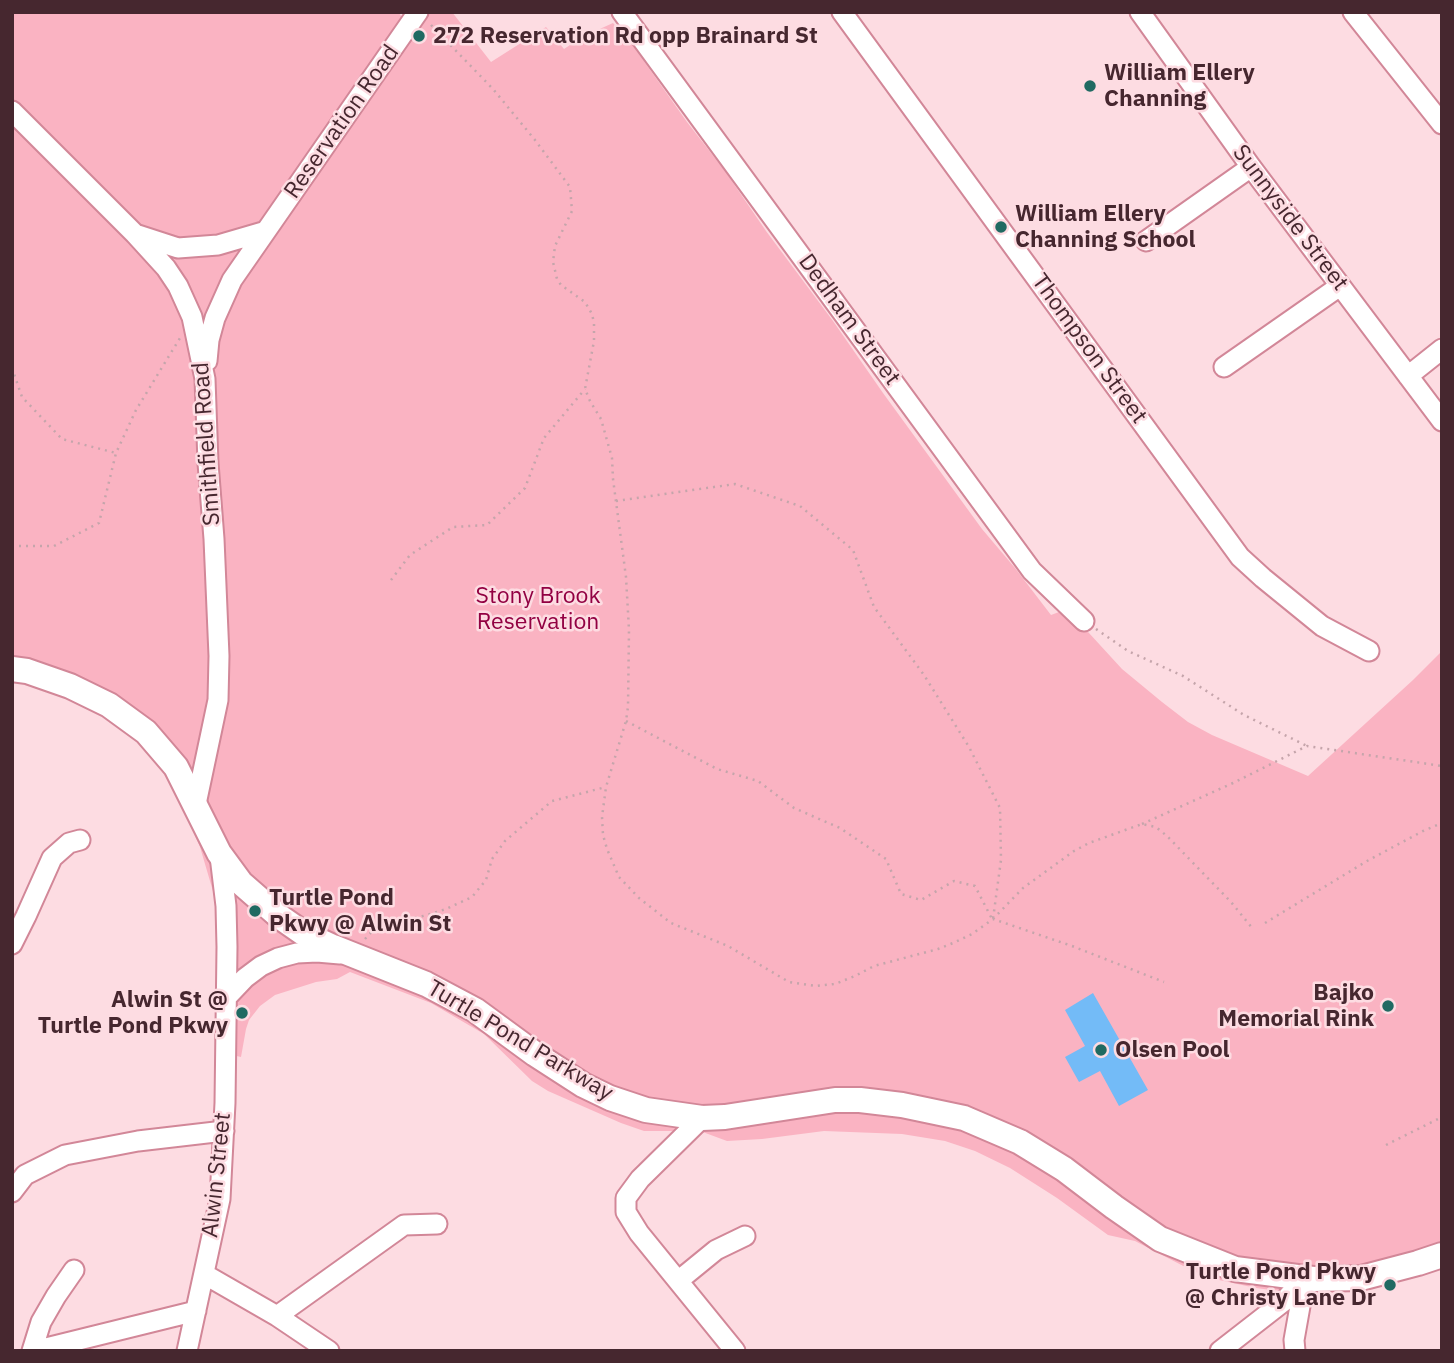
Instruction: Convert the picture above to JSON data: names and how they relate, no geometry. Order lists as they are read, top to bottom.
{
  "streets": {
    "main road": ["Turtle Pond Parkway"],
    "street": [
      "Reservation Road",
      "Sunnyside Street",
      "Dedham Street",
      "Thompson Street",
      "Smithfield Road",
      "Alwin Street"
    ]
  },
  "crossings": [
    ["Reservation Road", "Smithfield Road"],
    ["Smithfield Road", "Turtle Pond Parkway"],
    ["Turtle Pond Parkway", "Alwin Street"]
  ],
  "parks": ["Stony Brook Reservation"],
  "places": [
    "272 Reservation Rd opp Brainard St",
    "William Ellery Channing",
    "William Ellery Channing School",
    "Turtle Pond Pkwy @ Alwin St",
    "Bajko Memorial Rink",
    "Alwin St @ Turtle Pond Pkwy",
    "Olsen Pool",
    "Turtle Pond Pkwy @ Christy Lane Dr"
  ]
}
